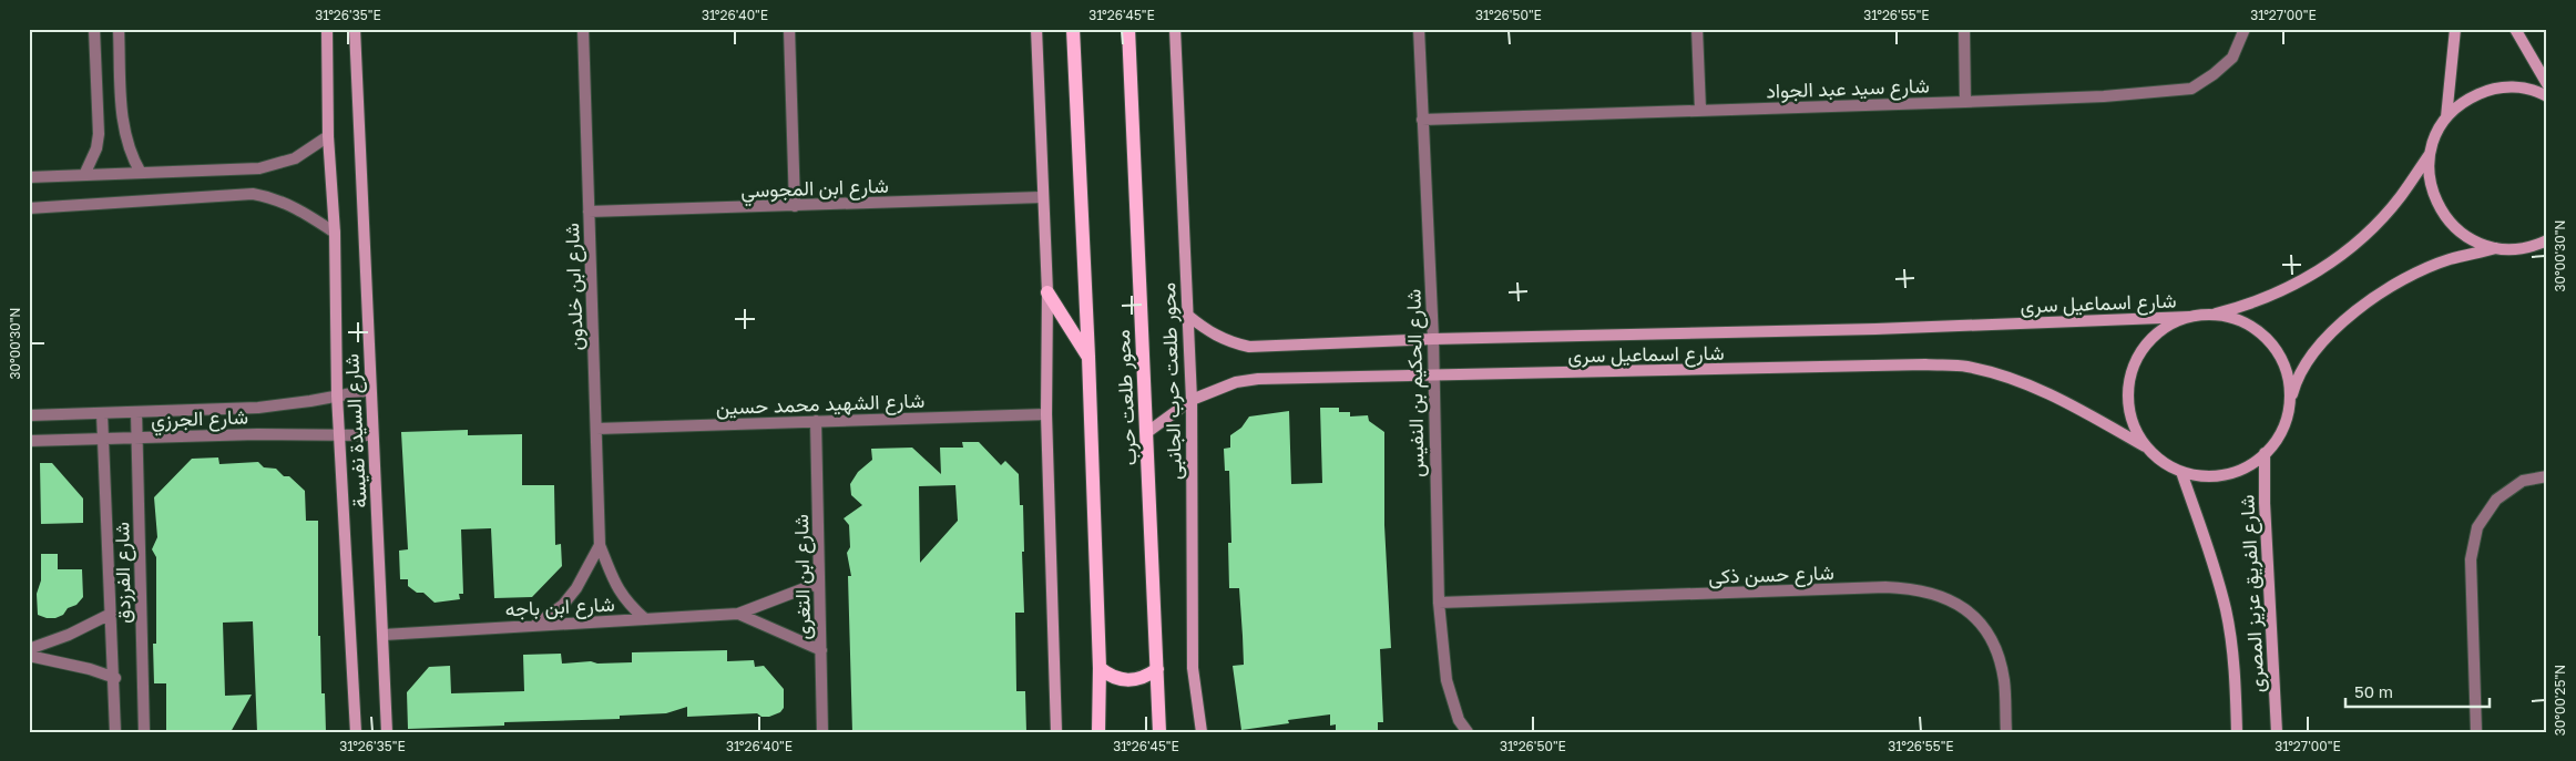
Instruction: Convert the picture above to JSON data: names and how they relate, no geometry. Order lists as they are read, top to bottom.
{
  "streets": {
    "main road": ["محور طلعت حرب"],
    "street": [
      "شارع سيد عبد الجواد",
      "شارع ابن المجوسي",
      "شارع ابن خلدون",
      "شارع اسماعيل سرى",
      "محور طلعت حرب الجانبى",
      "شارع الحكيم بن النفيس",
      "شارع الشهيد محمد حسين",
      "شارع الجرزي",
      "شارع السيدة نفيسة",
      "شارع الفرزدق",
      "شارع حسن ذكى",
      "شارع ابن التغرى",
      "شارع الفريق عزيز المصرى",
      "شارع ابن باجه"
    ]
  },
  "crossings": [
    ["شارع سيد عبد الجواد", "شارع الحكيم بن النفيس"],
    ["شارع ابن المجوسي", "شارع ابن خلدون"],
    ["شارع ابن خلدون", "شارع الشهيد محمد حسين"],
    ["شارع ابن خلدون", "شارع ابن باجه"],
    ["شارع اسماعيل سرى", "محور طلعت حرب الجانبى"],
    ["شارع اسماعيل سرى", "شارع الحكيم بن النفيس"],
    ["شارع اسماعيل سرى", "محور طلعت حرب"],
    ["شارع اسماعيل سرى", "شارع الفريق عزيز المصرى"],
    ["شارع الحكيم بن النفيس", "شارع حسن ذكى"],
    ["شارع الشهيد محمد حسين", "شارع ابن التغرى"],
    ["شارع الجرزي", "شارع السيدة نفيسة"],
    ["شارع الجرزي", "شارع الفرزدق"],
    ["شارع السيدة نفيسة", "شارع ابن باجه"],
    ["شارع ابن التغرى", "شارع ابن باجه"]
  ],
  "scale_bar": "50 m",
  "coordinates": [
    "31°26'35\"E",
    "31°26'40\"E",
    "31°26'45\"E",
    "31°26'50\"E",
    "31°26'55\"E",
    "31°27'00\"E",
    "30°00'30\"N",
    "30°00'25\"N"
  ]
}
